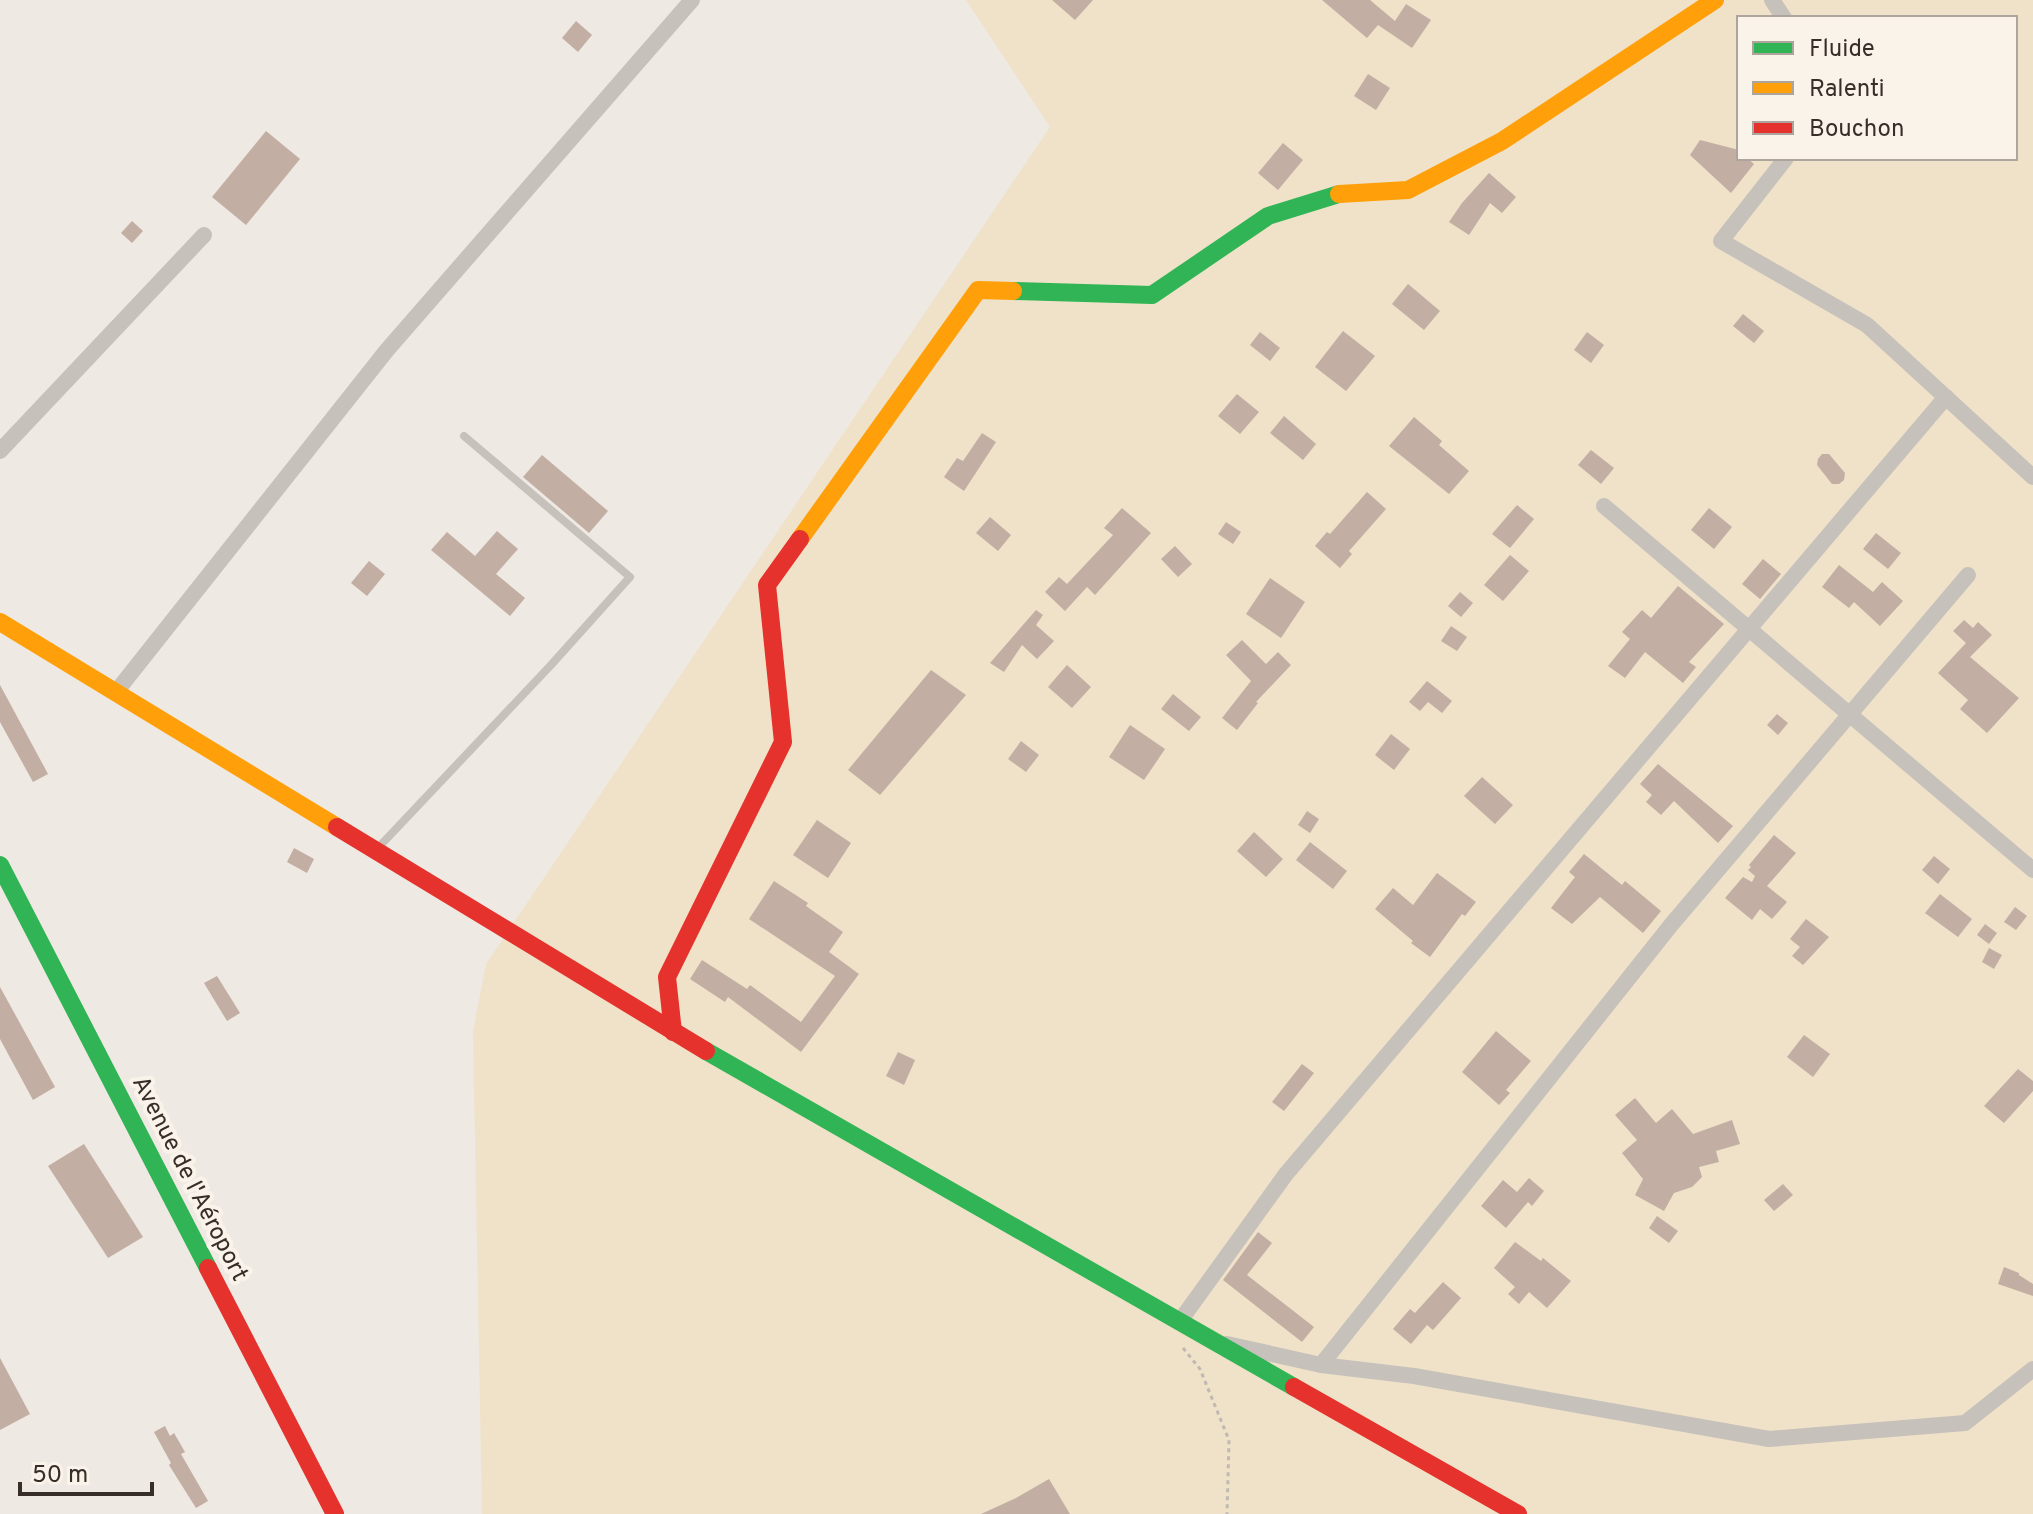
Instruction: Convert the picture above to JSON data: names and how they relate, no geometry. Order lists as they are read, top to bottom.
{
  "streets": {
    "street": ["Avenue de l'Aéroport"]
  },
  "legend": ["Fluide", "Ralenti", "Bouchon"],
  "scale_bar": "50 m"
}
